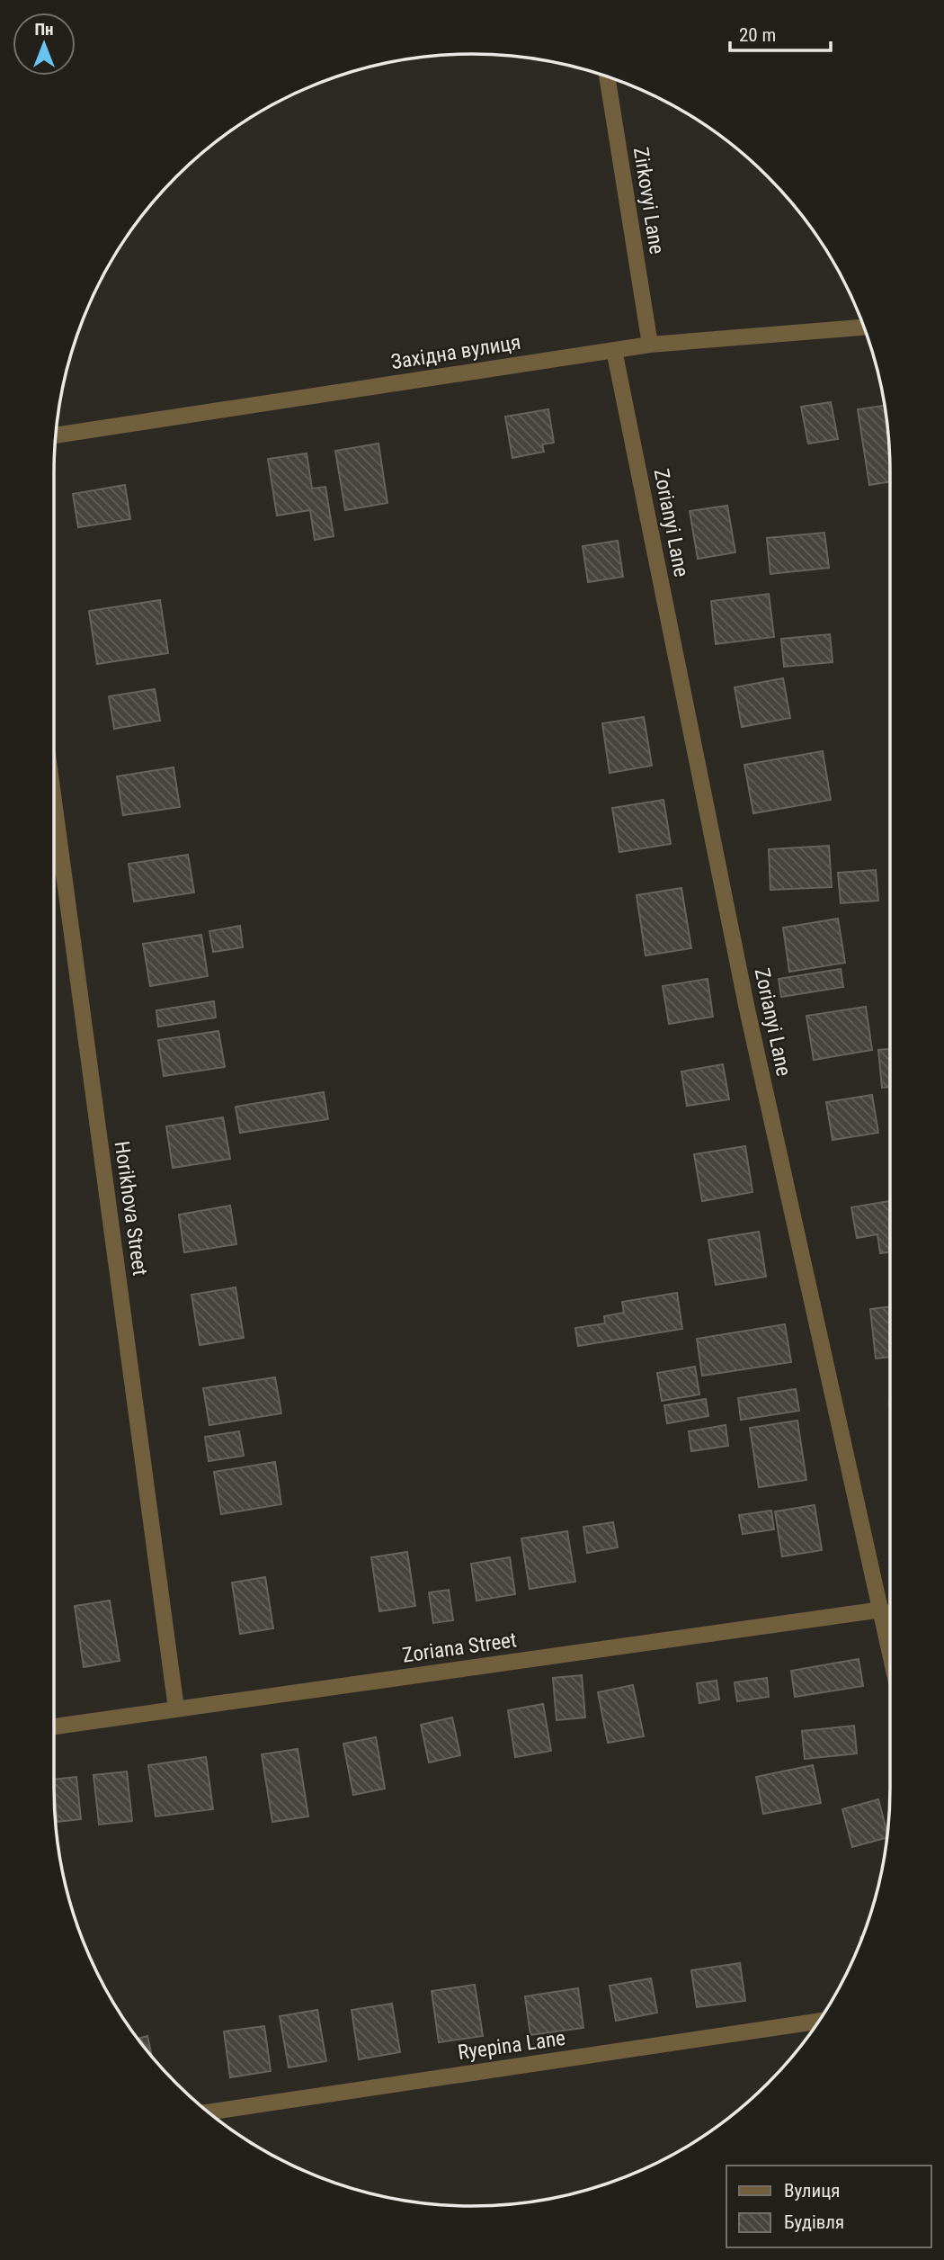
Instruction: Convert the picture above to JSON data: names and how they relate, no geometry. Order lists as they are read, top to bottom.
{
  "streets": {
    "street": [
      "Zirkovyi Lane",
      "Західна вулиця",
      "Zorianyi Lane",
      "Horikhova Street",
      "Zoriana Street",
      "Ryepina Lane"
    ]
  },
  "crossings": [
    ["Zirkovyi Lane", "Західна вулиця"],
    ["Західна вулиця", "Zorianyi Lane"],
    ["Zorianyi Lane", "Zoriana Street"],
    ["Horikhova Street", "Zoriana Street"]
  ],
  "legend": ["Вулиця", "Будівля"],
  "scale_bar": "20 m",
  "north": "top"
}
